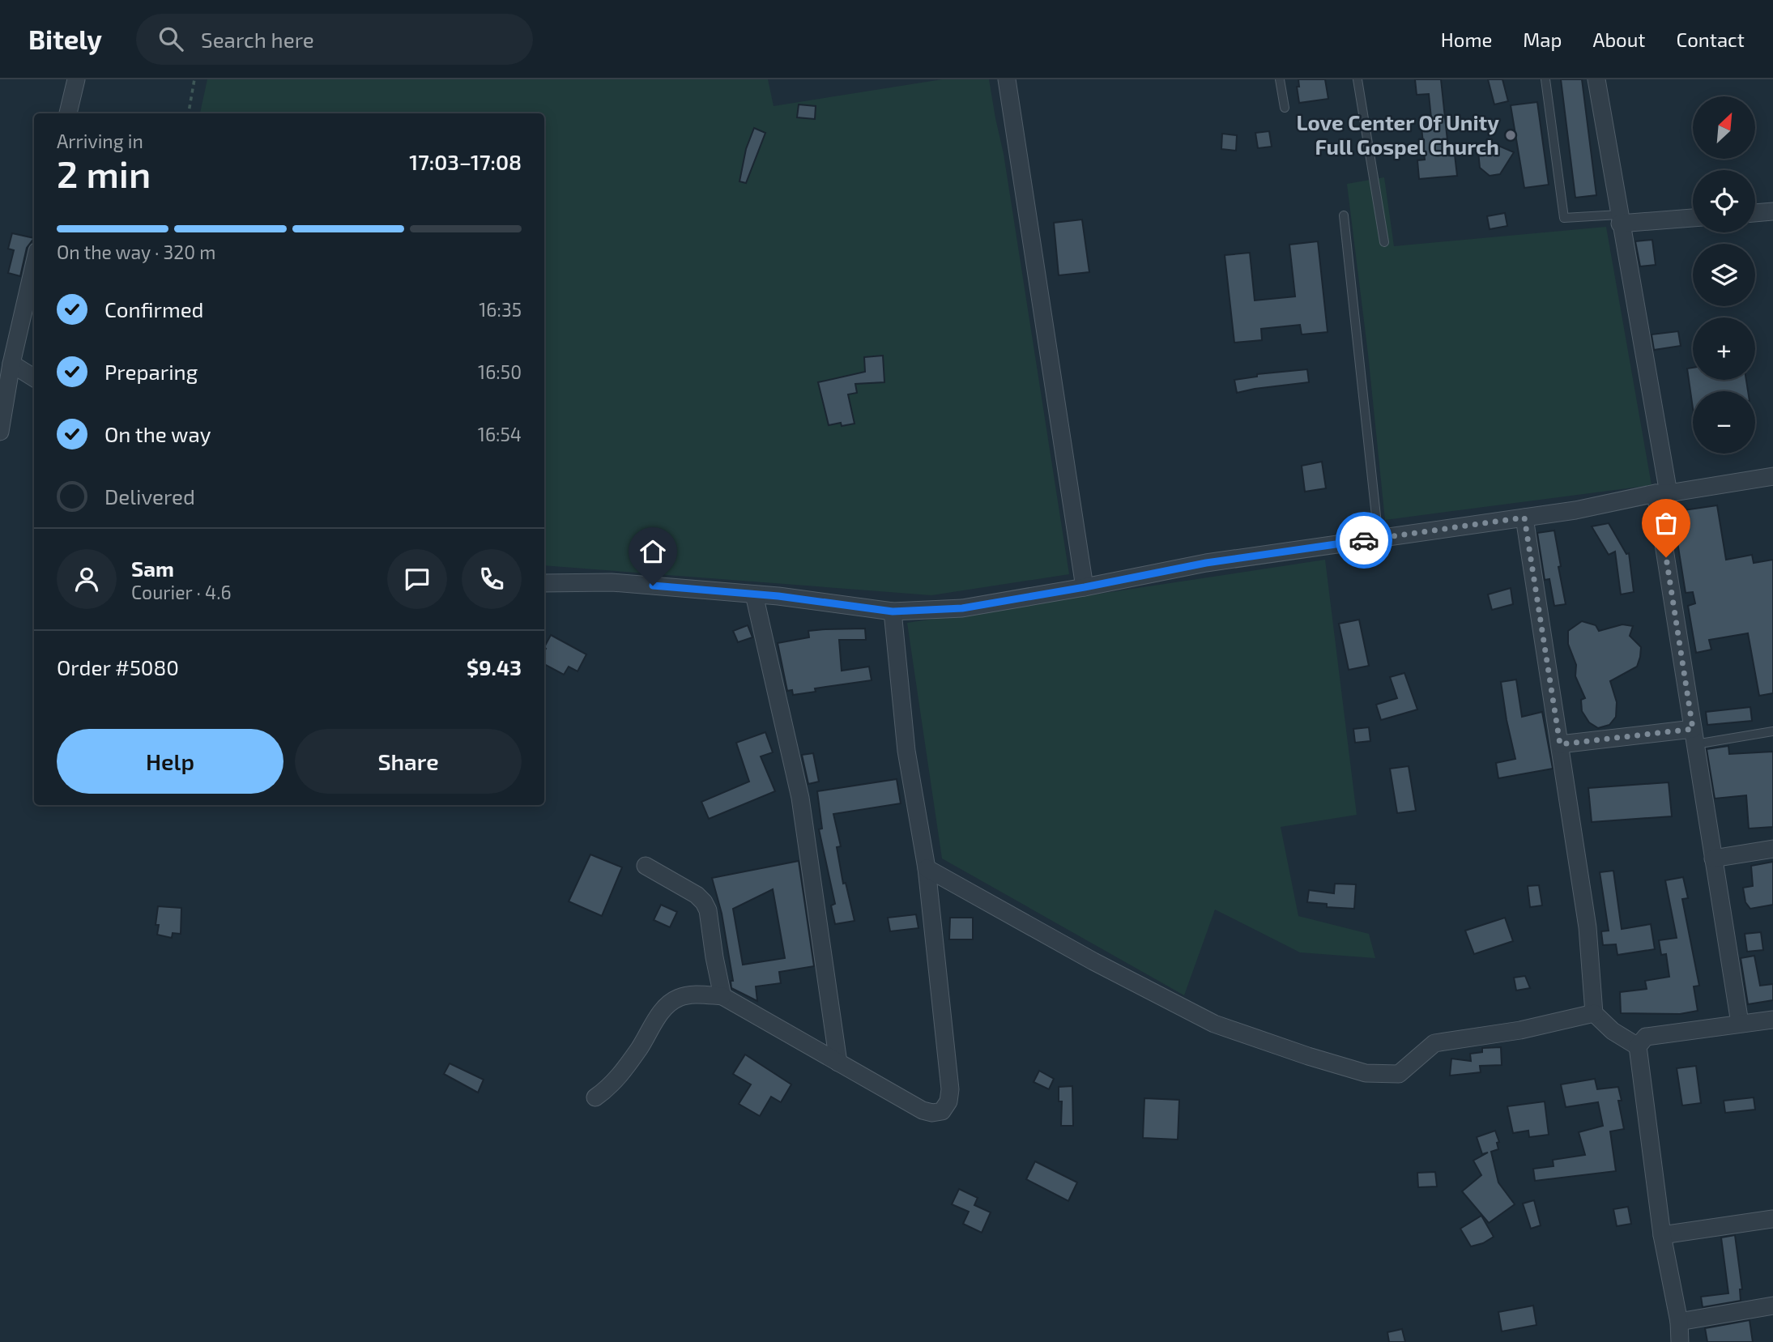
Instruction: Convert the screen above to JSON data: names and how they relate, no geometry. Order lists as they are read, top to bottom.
{
  "places": ["Love Center Of Unity Full Gospel Church"],
  "north": "top right",
  "page": {
    "header": "Bitely",
    "search": "Search here",
    "nav": [
      "Home",
      "Map",
      "About",
      "Contact"
    ],
    "map_buttons": ["+", "−"],
    "heading": ["2 min", "Arriving in", "17:03–17:08"],
    "panel": [
      "Sam",
      "Courier · 4.6",
      "Order #5080",
      "$9.43"
    ],
    "bar": "On the way · 320 m",
    "list": [
      ["Confirmed", "16:35"],
      ["Preparing", "16:50"],
      ["On the way", "16:54"],
      "Delivered"
    ],
    "buttons": ["Help", "Share"]
  }
}
